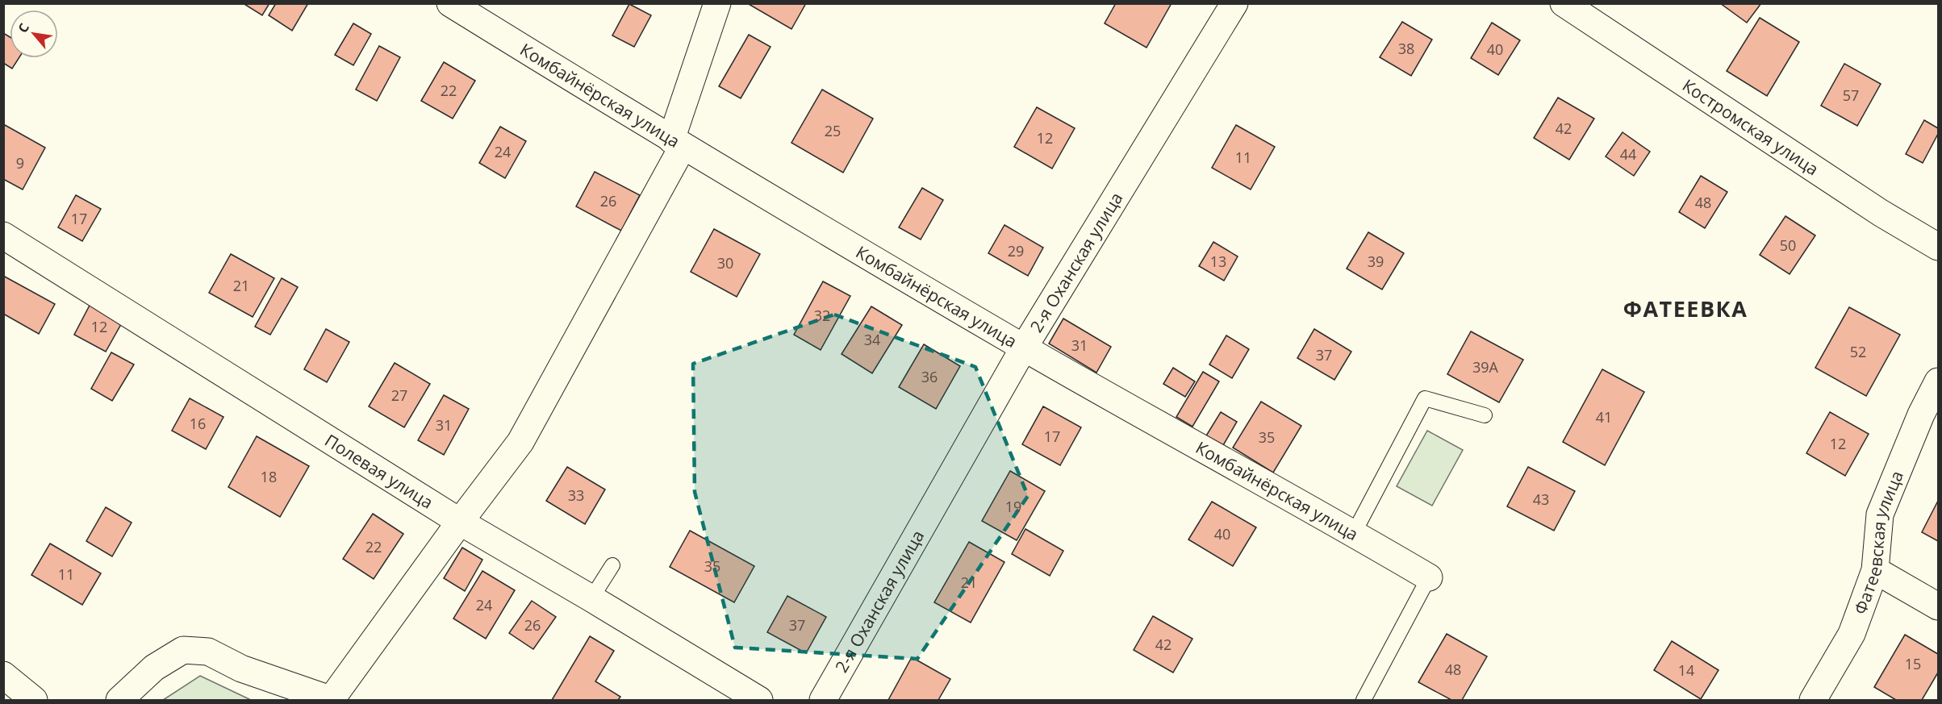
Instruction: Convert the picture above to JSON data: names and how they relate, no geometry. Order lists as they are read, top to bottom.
{
  "streets": {
    "street": [
      "Комбайнёрская улица",
      "Костромская улица",
      "2-я Оханская улица",
      "Полевая улица",
      "Фатеевская улица"
    ]
  },
  "crossings": [
    ["Комбайнёрская улица", "2-я Оханская улица"]
  ],
  "districts": ["ФАТЕЕВКА"],
  "house_numbers": [
    "38",
    "40",
    "22",
    "57",
    "42",
    "25",
    "12",
    "24",
    "44",
    "11",
    "9",
    "26",
    "48",
    "17",
    "50",
    "29",
    "13",
    "39",
    "30",
    "21",
    "32",
    "12",
    "34",
    "31",
    "52",
    "37",
    "39А",
    "36",
    "27",
    "41",
    "16",
    "31",
    "17",
    "35",
    "12",
    "18",
    "33",
    "43",
    "19",
    "40",
    "22",
    "35",
    "11",
    "21",
    "24",
    "26",
    "37",
    "42",
    "15",
    "48",
    "14"
  ],
  "north": "top left"
}
